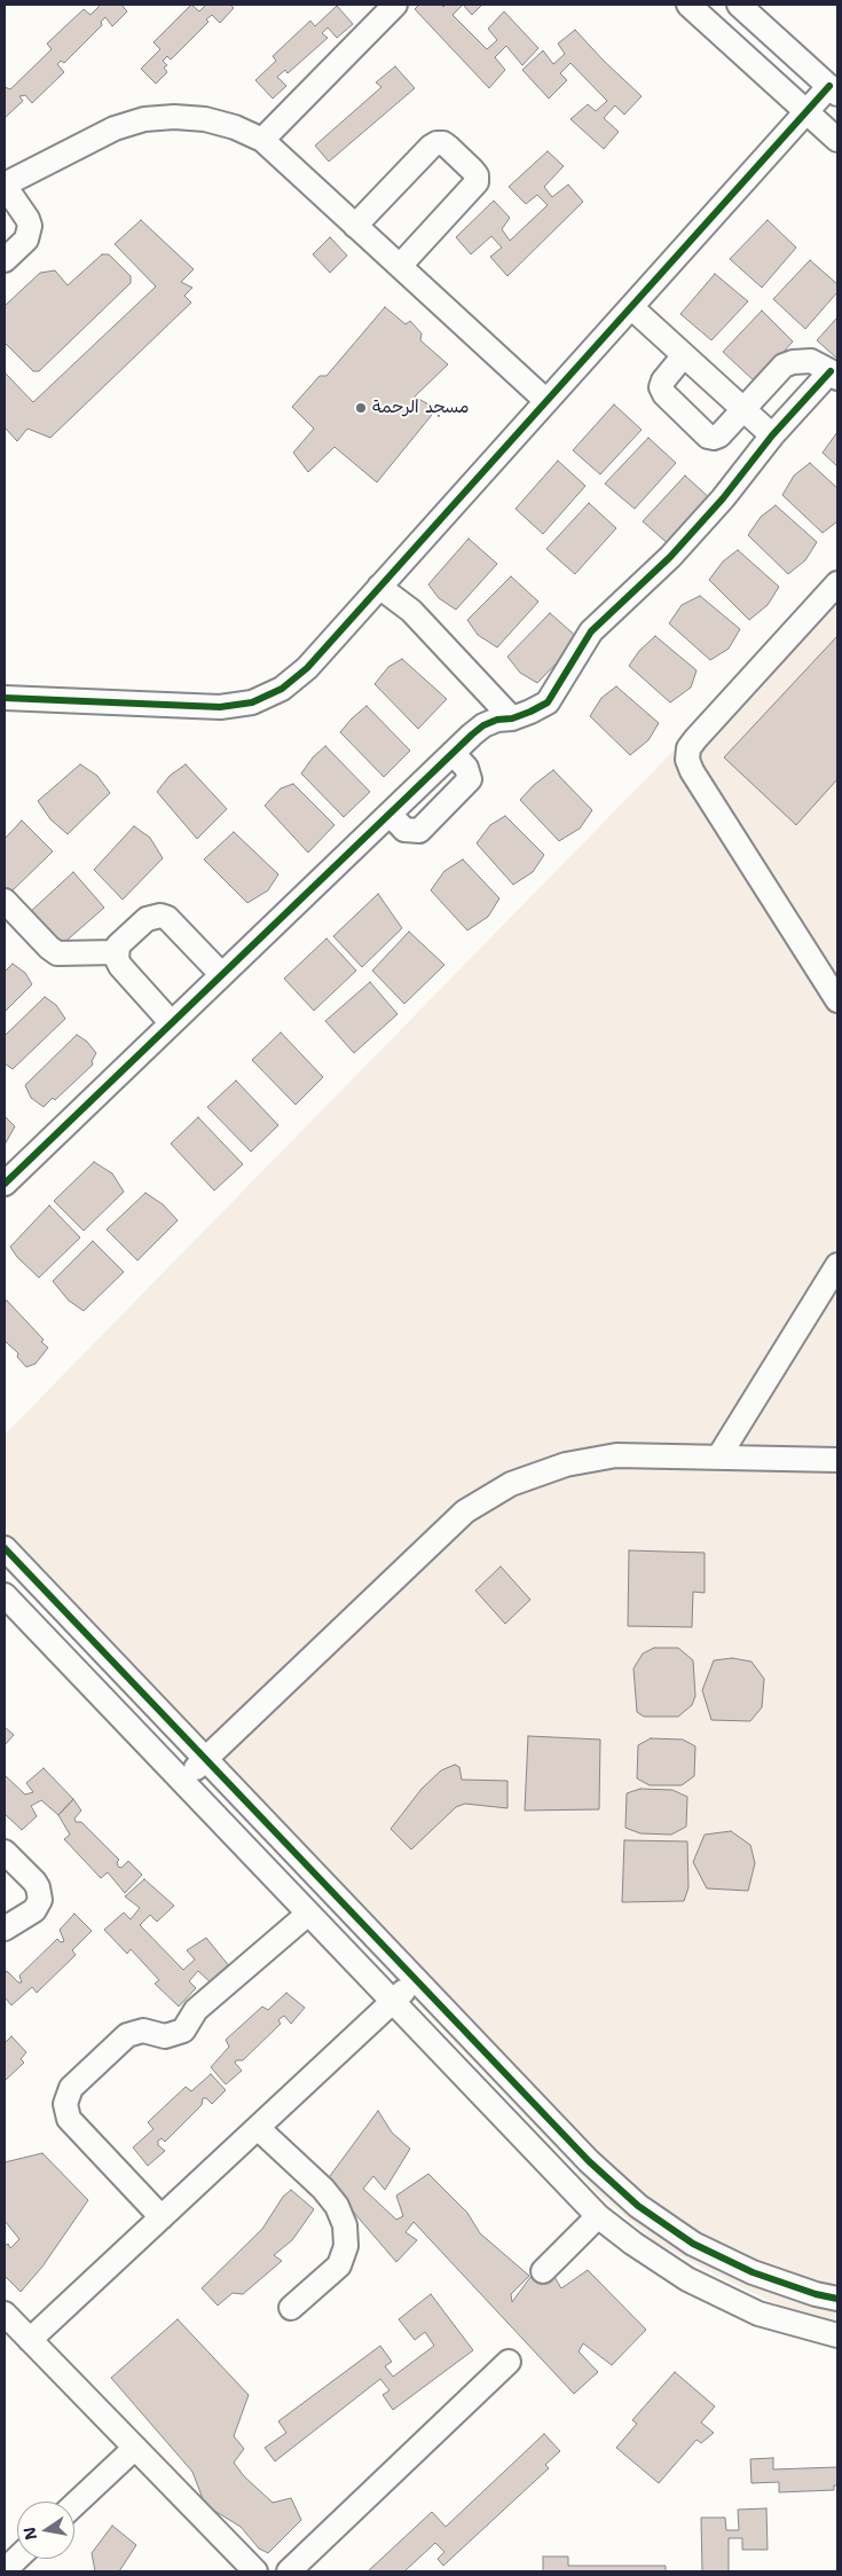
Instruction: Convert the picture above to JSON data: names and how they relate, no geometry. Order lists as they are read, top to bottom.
{
  "places": ["مسجد الرحمة"],
  "north": "left"
}
